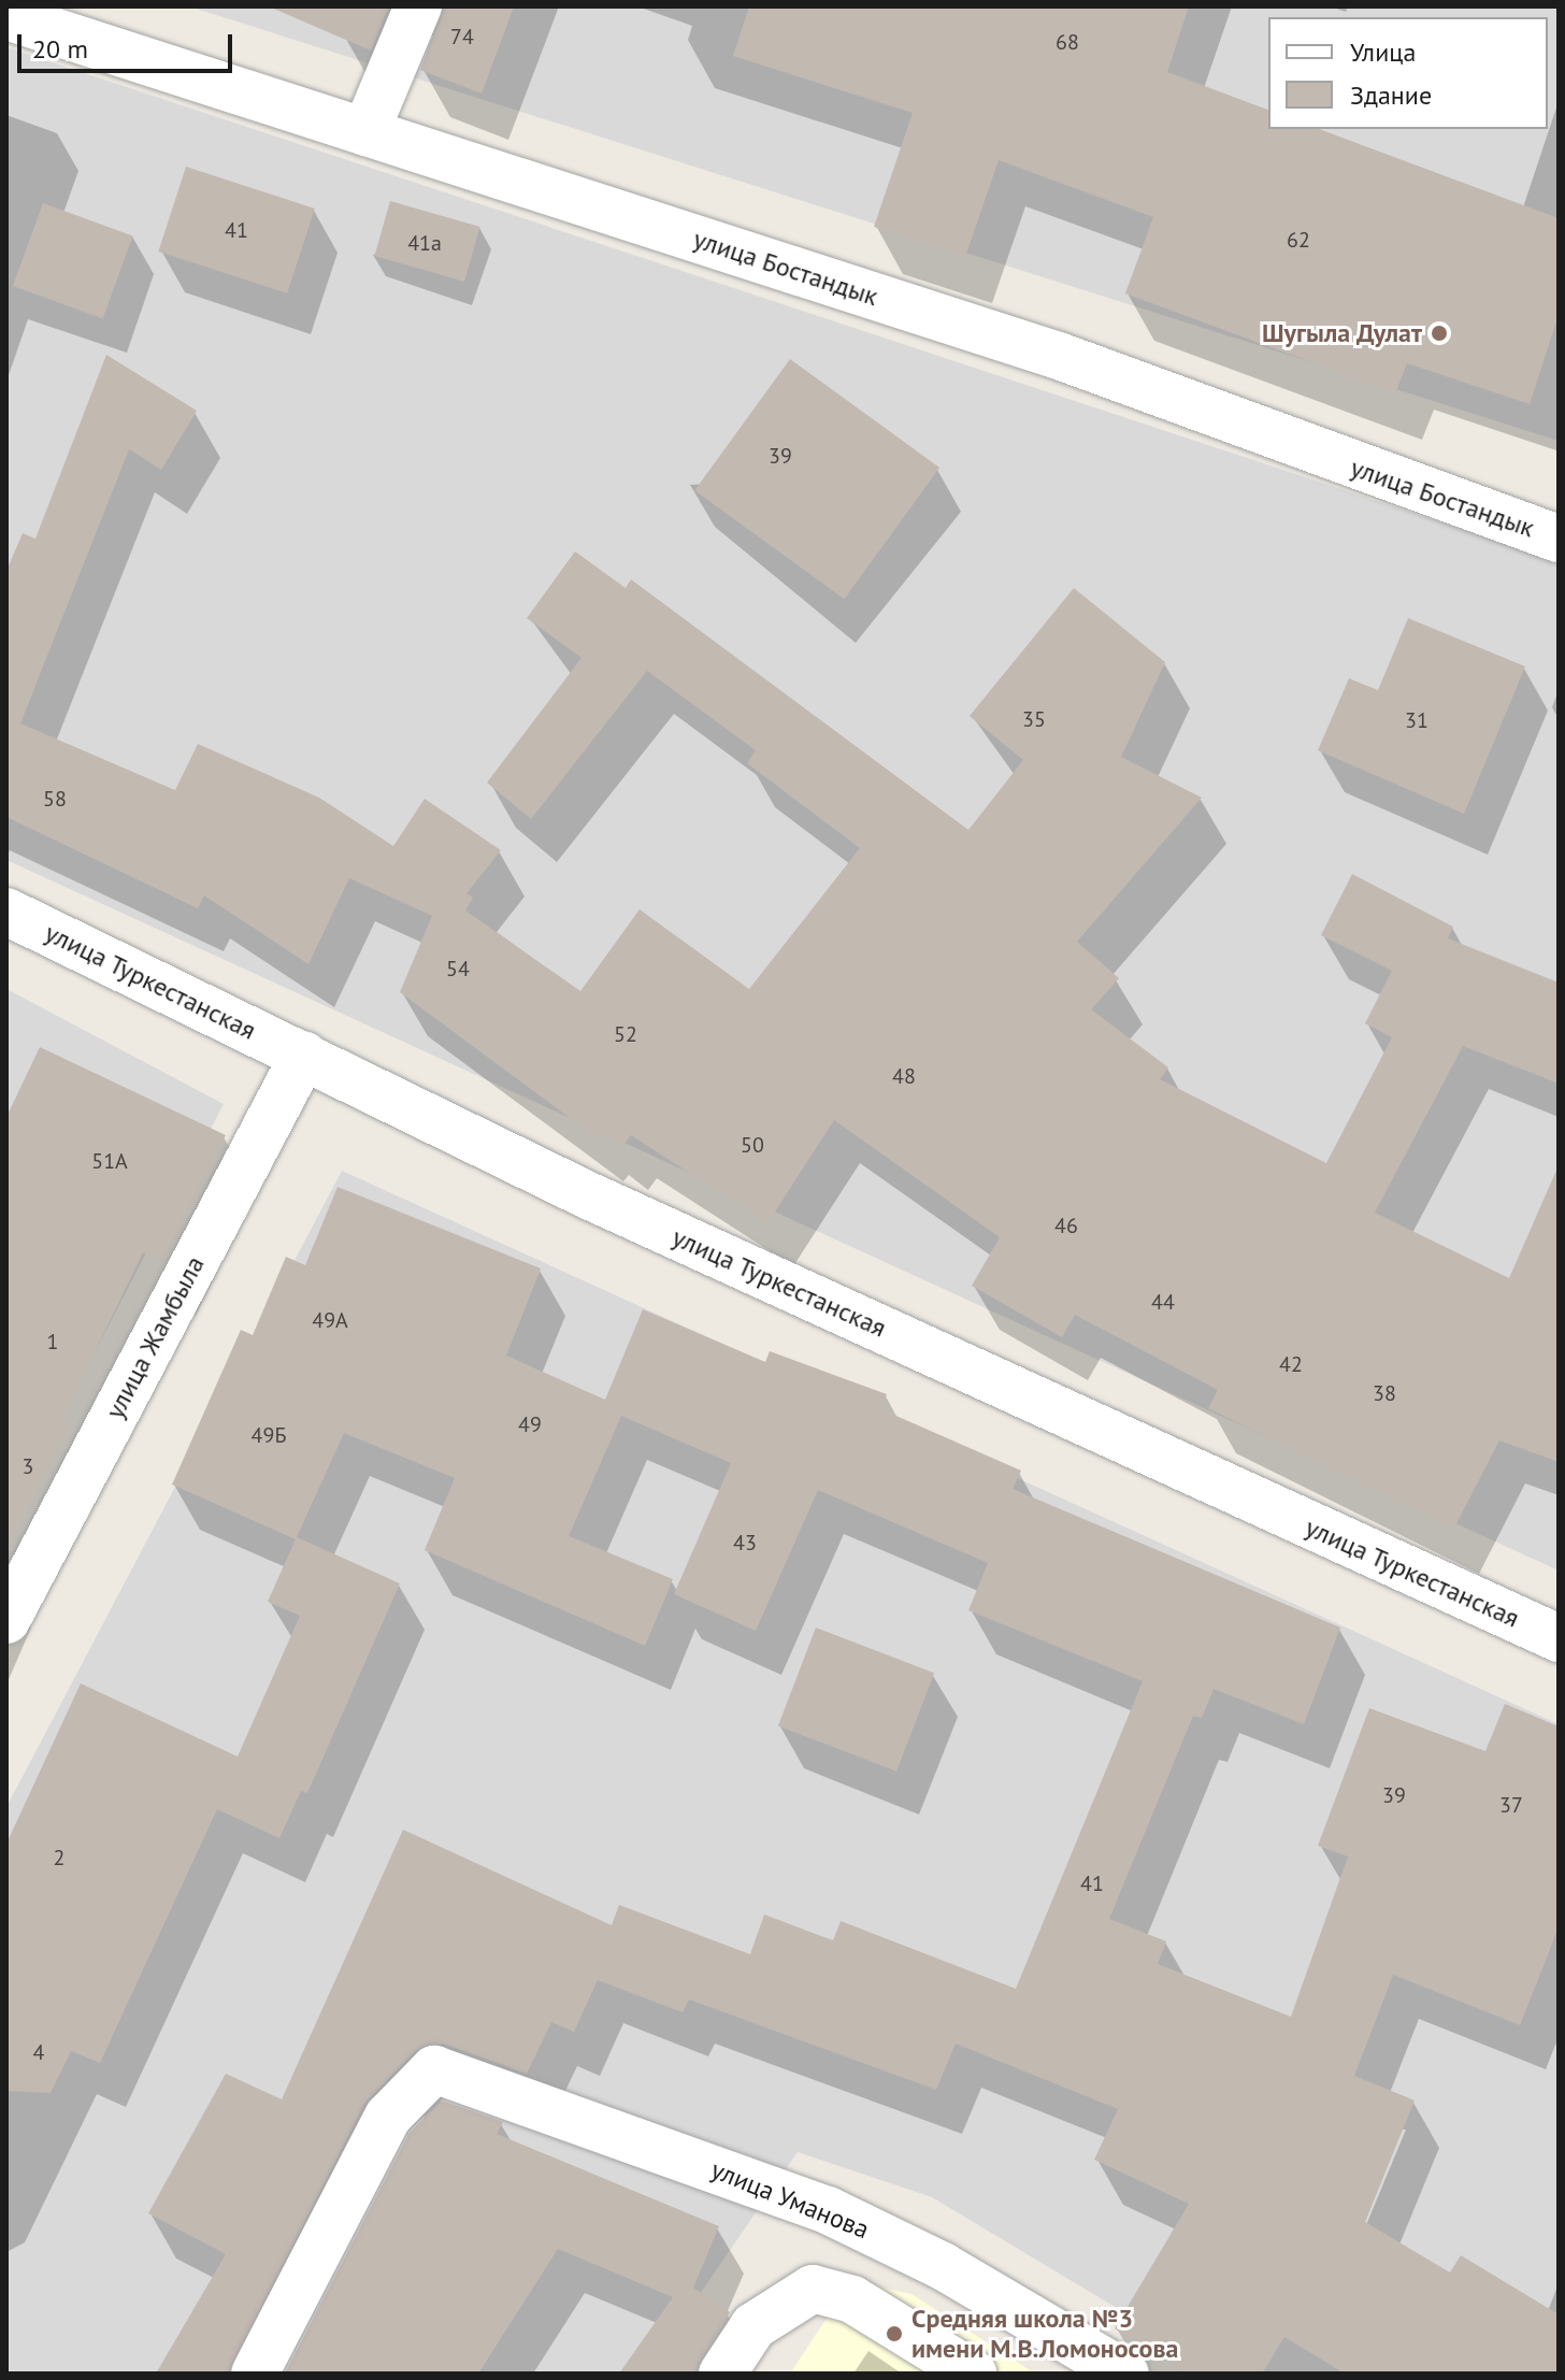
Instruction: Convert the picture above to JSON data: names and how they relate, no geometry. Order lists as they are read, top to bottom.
{
  "streets": {
    "street": [
      "улица Бостандык",
      "улица Туркестанская",
      "улица Жамбыла",
      "улица Уманова"
    ]
  },
  "crossings": [
    ["улица Туркестанская", "улица Жамбыла"]
  ],
  "places": ["Шугыла Дулат", "Средняя школа №3 имени М.В.Ломоносова"],
  "house_numbers": [
    "74",
    "68",
    "41",
    "62",
    "41а",
    "39",
    "35",
    "31",
    "58",
    "54",
    "52",
    "48",
    "50",
    "51А",
    "46",
    "44",
    "49А",
    "1",
    "42",
    "38",
    "49",
    "49Б",
    "3",
    "43",
    "39",
    "37",
    "2",
    "41",
    "4"
  ],
  "legend": ["Улица", "Здание"],
  "scale_bar": "20 m"
}
